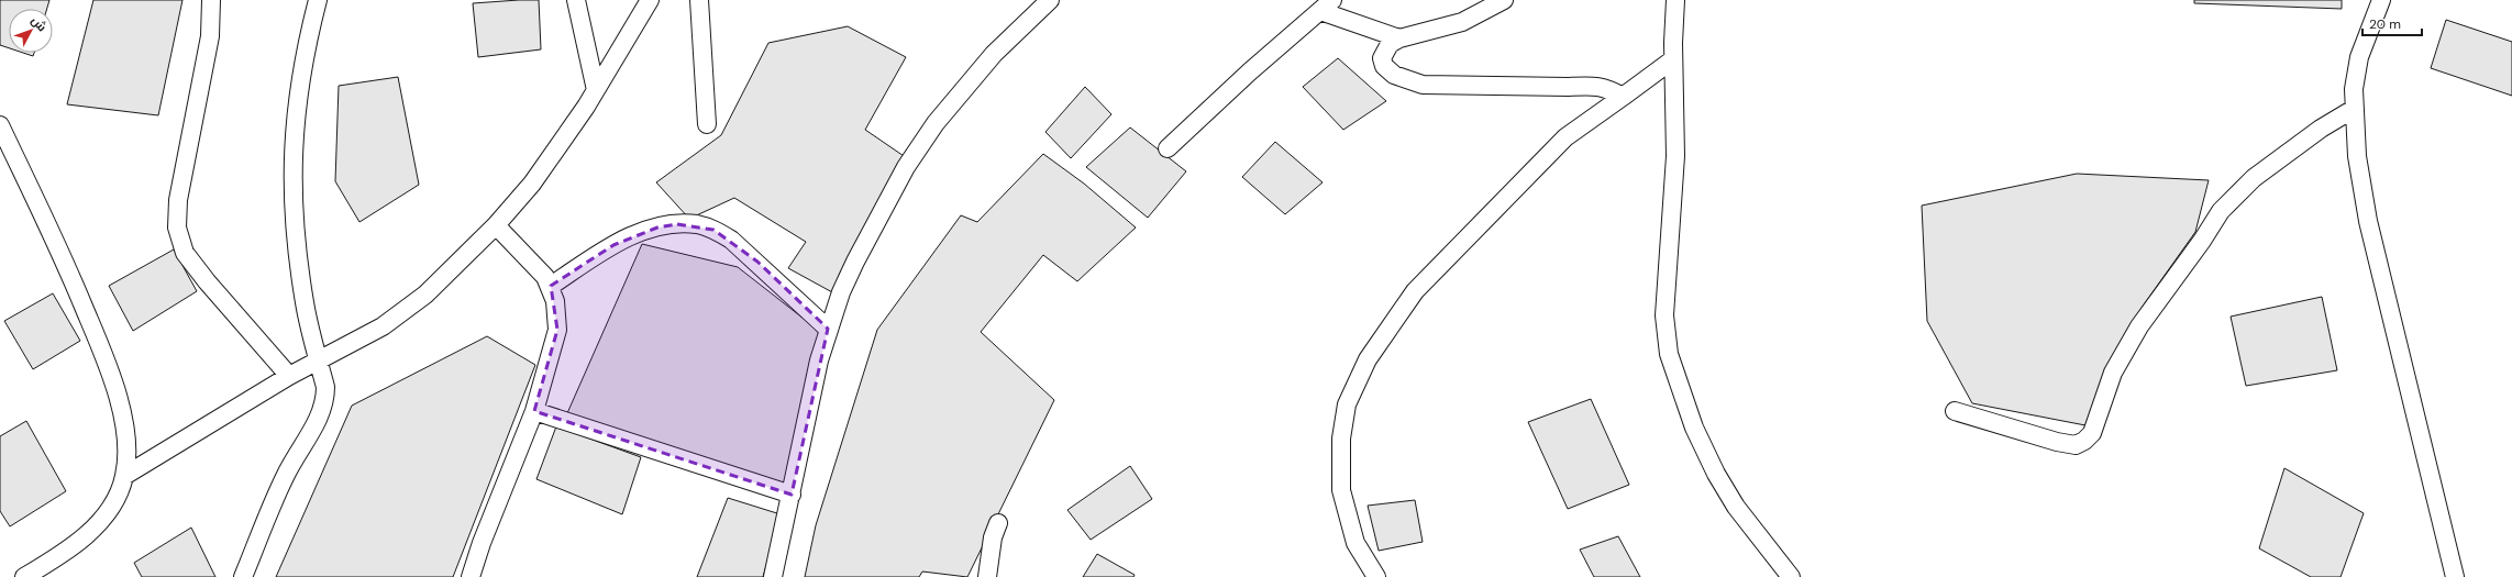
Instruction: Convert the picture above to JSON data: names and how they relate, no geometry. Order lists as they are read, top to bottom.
{
  "scale_bar": "20 m",
  "north": "top right"
}
